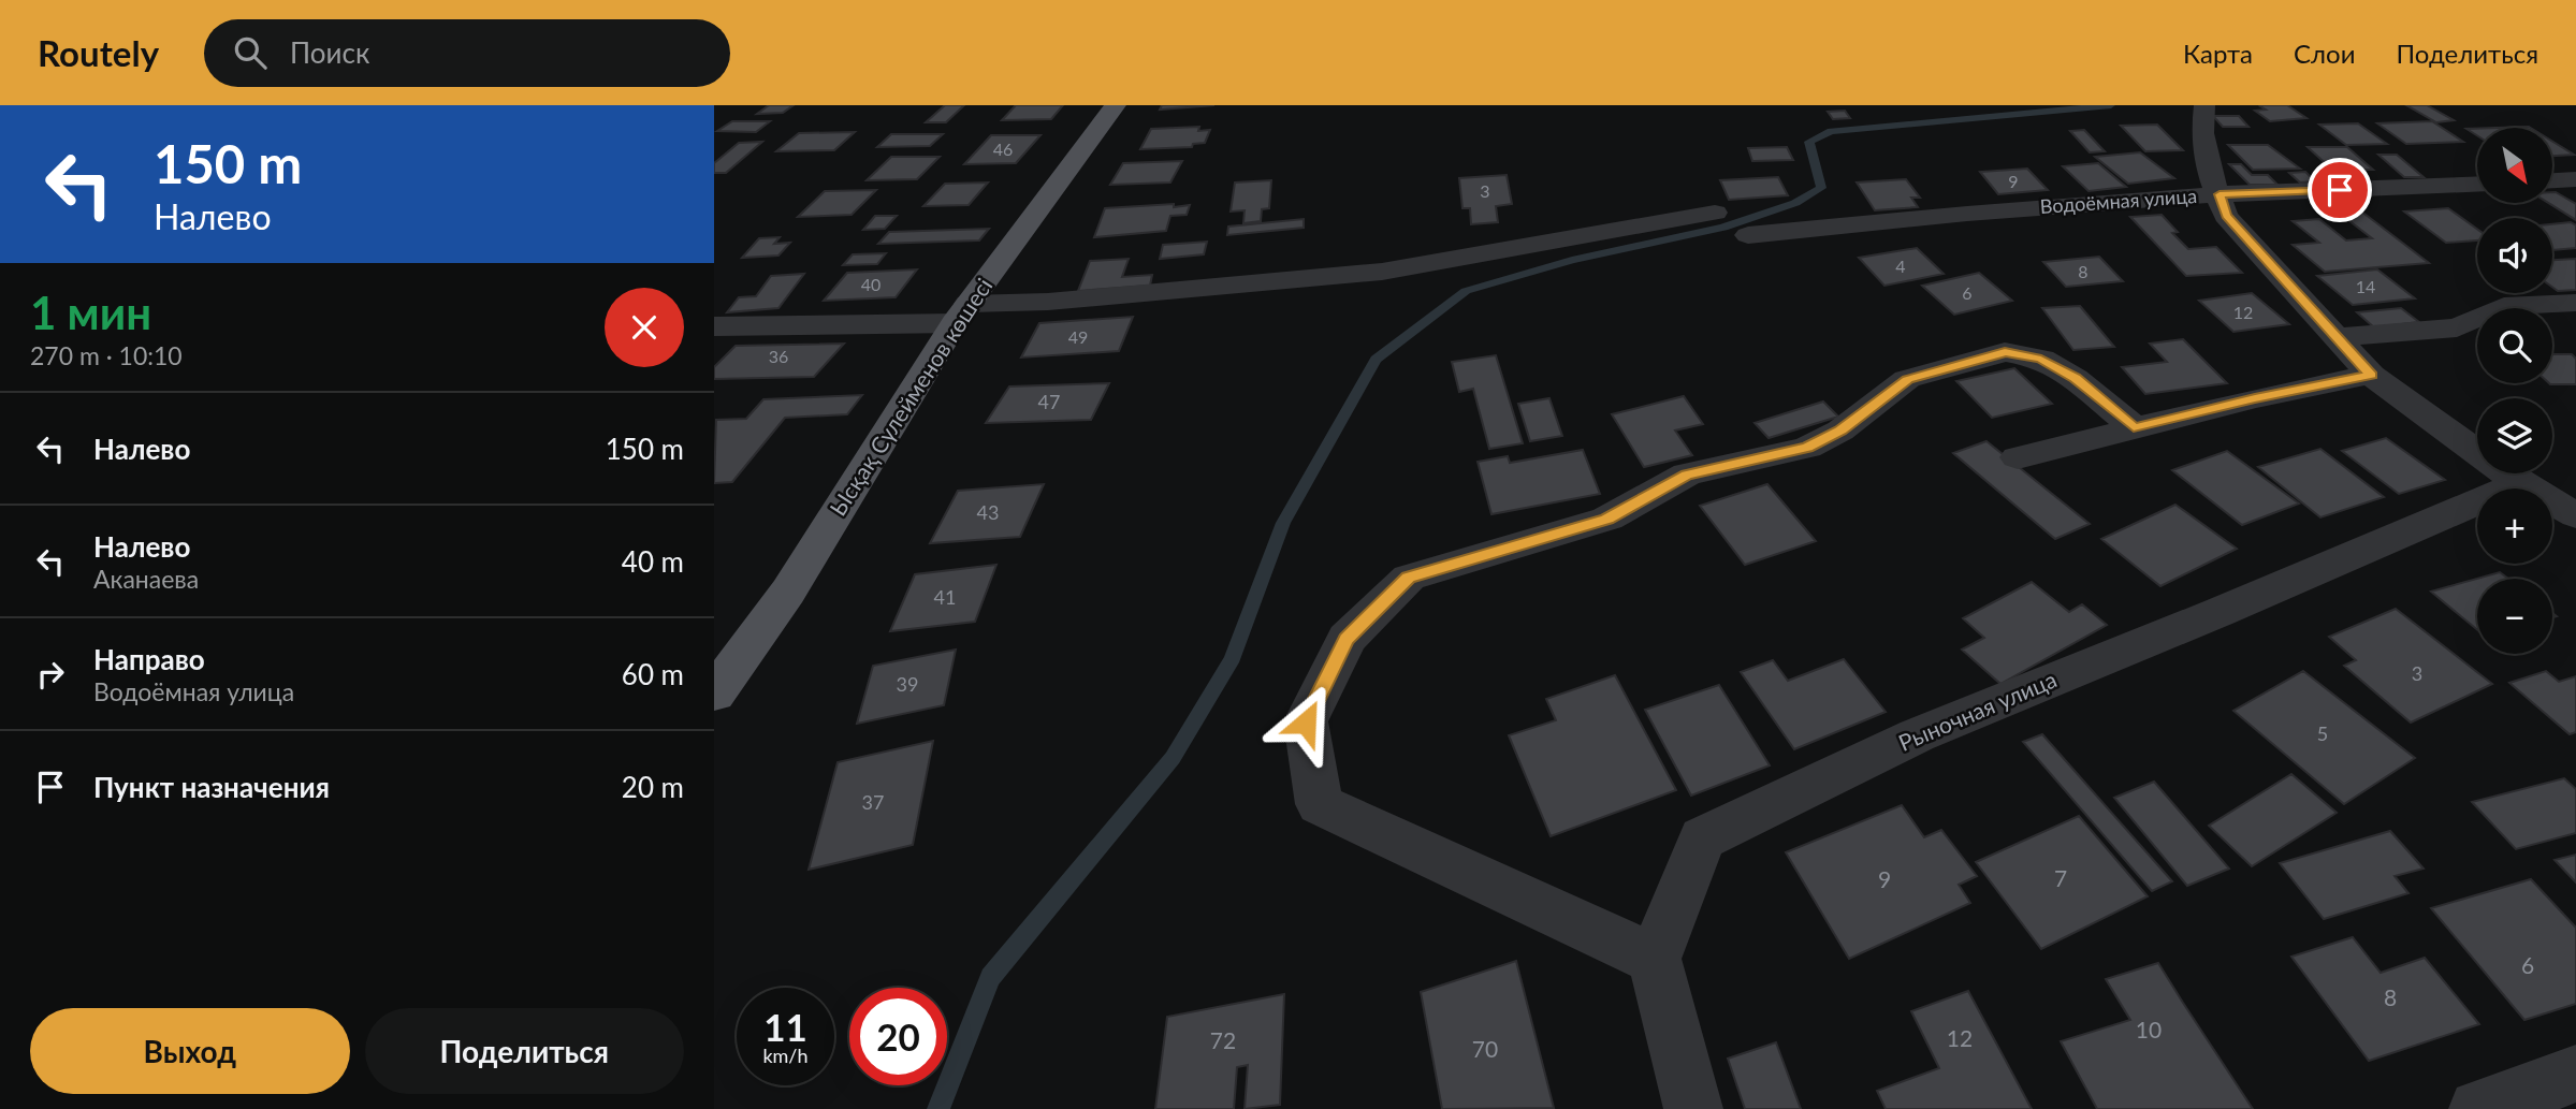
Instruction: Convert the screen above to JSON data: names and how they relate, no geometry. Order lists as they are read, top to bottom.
{
  "streets": {
    "main road": ["Ысқақ Сүлейменов көшесі"],
    "street": ["Водоёмная улица", "Рыночная улица"]
  },
  "house_numbers": [
    "46",
    "9",
    "3",
    "4",
    "8",
    "40",
    "14",
    "6",
    "12",
    "49",
    "36",
    "47",
    "43",
    "41",
    "3",
    "39",
    "5",
    "37",
    "7",
    "9",
    "6",
    "8",
    "10",
    "12",
    "72",
    "70"
  ],
  "north": "bottom right",
  "page": {
    "header": "Routely",
    "search": "Поиск",
    "nav": ["Карта", "Слои", "Поделиться"],
    "turn": ["150 m", "Налево"],
    "map_buttons": ["+", "−"],
    "heading": ["1 мин", "270 m · 10:10"],
    "list": [
      {
        "name": "Налево",
        "value": "150 m"
      },
      {
        "name": "Налево",
        "note": "Аканаева",
        "value": "40 m"
      },
      {
        "name": "Направо",
        "note": "Водоёмная улица",
        "value": "60 m"
      },
      {
        "name": "Пункт назначения",
        "value": "20 m"
      }
    ],
    "speed": "11 km/h",
    "limit": "20",
    "buttons": ["Выход", "Поделиться"]
  }
}
